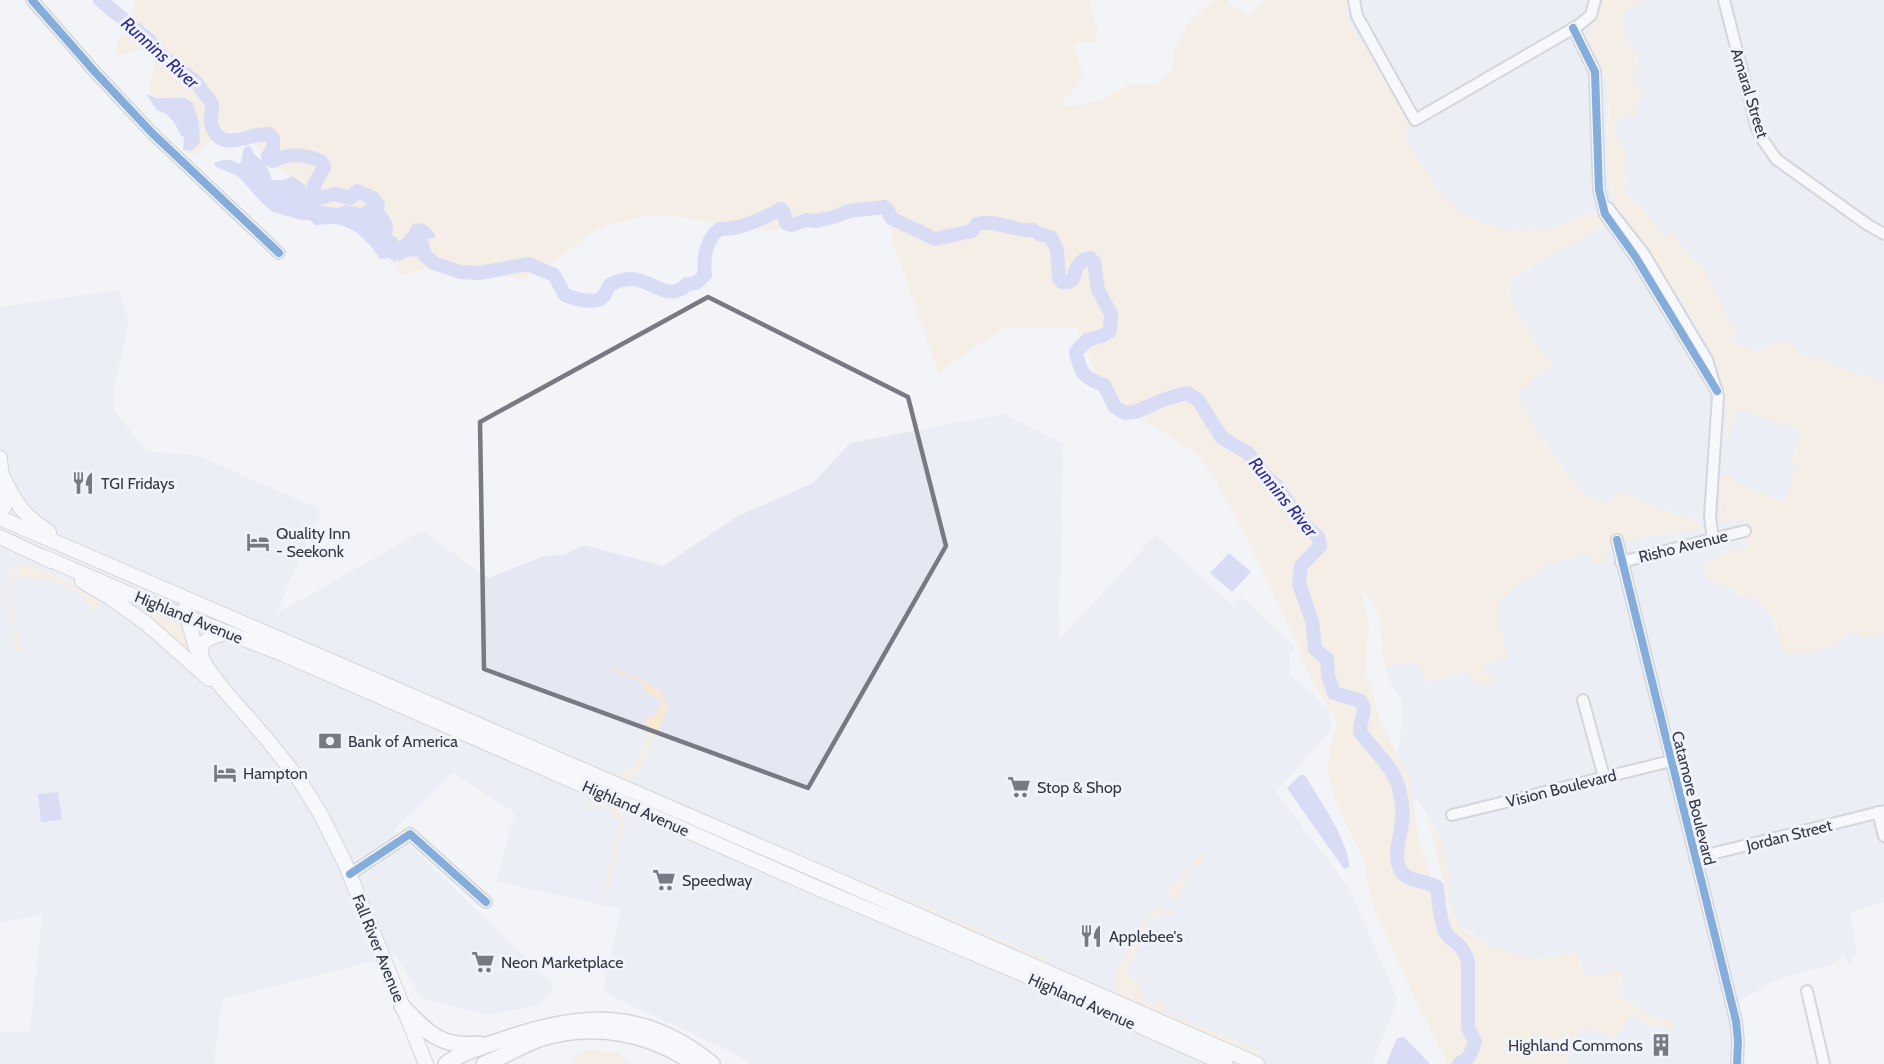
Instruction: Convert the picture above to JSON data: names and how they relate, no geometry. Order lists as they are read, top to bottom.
{
  "streets": {
    "main road": ["Highland Avenue", "Fall River Avenue"],
    "street": [
      "Amaral Street",
      "Risho Avenue",
      "Vision Boulevard",
      "Catamore Boulevard",
      "Jordan Street"
    ]
  },
  "crossings": [
    ["Risho Avenue", "Catamore Boulevard"],
    ["Highland Avenue", "Fall River Avenue"],
    ["Vision Boulevard", "Catamore Boulevard"],
    ["Catamore Boulevard", "Jordan Street"]
  ],
  "water": ["Runnins River"],
  "places": {
    "restaurant": ["TGI Fridays", "Applebee's"],
    "hotel": ["Quality Inn - Seekonk", "Hampton"],
    "bank": ["Bank of America"],
    "supermarket": ["Stop & Shop", "Speedway", "Neon Marketplace"],
    "building": ["Highland Commons"]
  }
}
